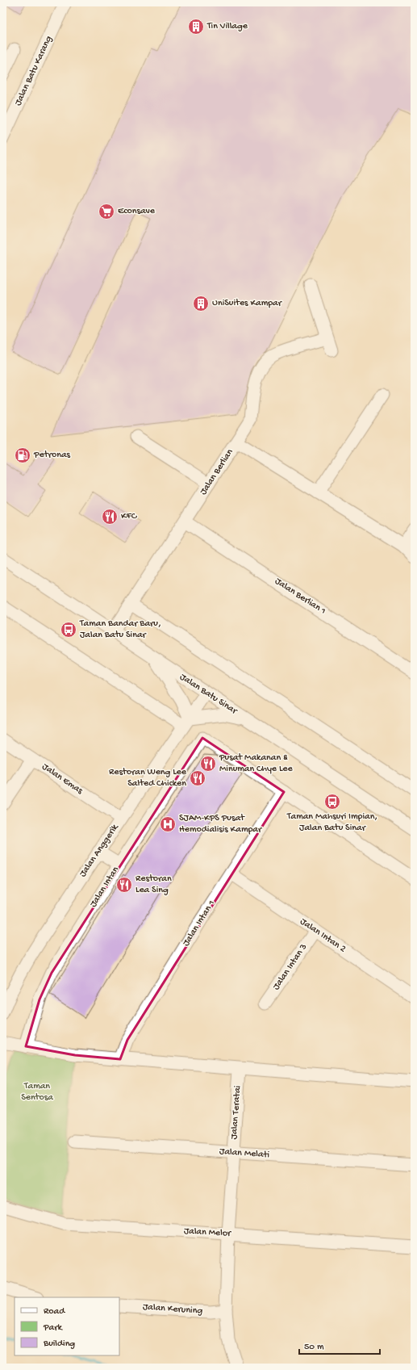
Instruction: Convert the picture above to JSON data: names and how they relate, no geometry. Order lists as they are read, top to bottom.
{
  "streets": {
    "street": [
      "Jalan Batu Karang",
      "Jalan Berlian",
      "Jalan Berlian 1",
      "Jalan Batu Sinar",
      "Jalan Emas",
      "Jalan Anggerik",
      "Jalan Intan",
      "Jalan Intan 1",
      "Jalan Intan 2",
      "Jalan Intan 3",
      "Jalan Teratai",
      "Jalan Melati",
      "Jalan Melor",
      "Jalan Keruning"
    ]
  },
  "crossings": [
    ["Jalan Berlian", "Jalan Berlian 1"],
    ["Jalan Berlian", "Jalan Batu Sinar"],
    ["Jalan Batu Sinar", "Jalan Anggerik"],
    ["Jalan Emas", "Jalan Anggerik"],
    ["Jalan Intan", "Jalan Intan 1"],
    ["Jalan Intan 1", "Jalan Intan 2"],
    ["Jalan Intan 2", "Jalan Intan 3"],
    ["Jalan Teratai", "Jalan Melati"],
    ["Jalan Teratai", "Jalan Melor"],
    ["Jalan Teratai", "Jalan Keruning"]
  ],
  "parks": ["Taman Sentosa"],
  "places": {
    "building": ["Tin Village", "UniSuites Kampar"],
    "supermarket": ["Econsave"],
    "fuel station": ["Petronas"],
    "restaurant": [
      "KFC",
      "Pusat Makanan & Minuman Chye Lee",
      "Restoran Weng Lee Salted Chicken",
      "Restoran Lea Sing"
    ],
    "bus stop": ["Taman Bandar Baru, Jalan Batu Sinar", "Taman Mahsuri Impian, Jalan Batu Sinar"],
    "hospital": ["SJAM-KPS Pusat Hemodialisis Kampar"]
  },
  "legend": ["Road", "Park", "Building"],
  "scale_bar": "50 m"
}
